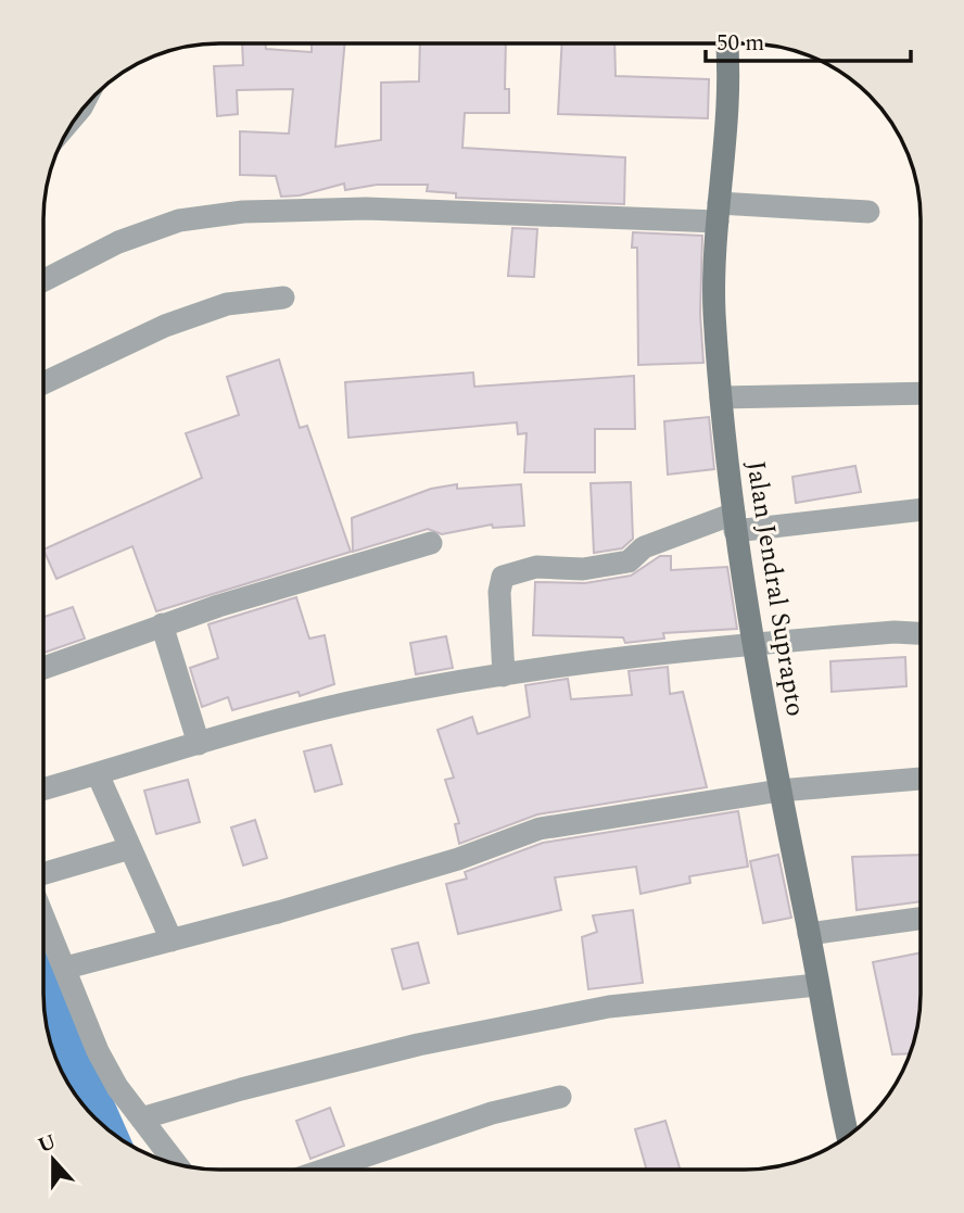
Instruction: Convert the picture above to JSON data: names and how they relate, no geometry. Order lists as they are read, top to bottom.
{
  "streets": {
    "main road": ["Jalan Jendral Suprapto"]
  },
  "scale_bar": "50 m",
  "north": "top"
}
